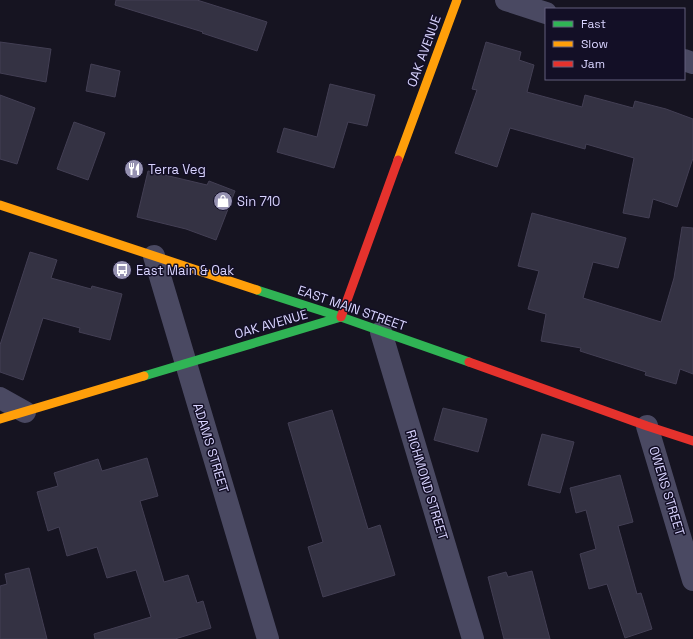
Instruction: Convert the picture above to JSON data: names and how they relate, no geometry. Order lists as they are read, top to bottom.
{
  "streets": {
    "street": [
      "OAK AVENUE",
      "EAST MAIN STREET",
      "ADAMS STREET",
      "RICHMOND STREET",
      "OWENS STREET"
    ]
  },
  "crossings": [
    ["OAK AVENUE", "EAST MAIN STREET"],
    ["OAK AVENUE", "ADAMS STREET"],
    ["EAST MAIN STREET", "ADAMS STREET"],
    ["EAST MAIN STREET", "RICHMOND STREET"],
    ["EAST MAIN STREET", "OWENS STREET"]
  ],
  "places": {
    "restaurant": ["Terra Veg"],
    "shop": ["Sin 710"],
    "bus stop": ["East Main & Oak"]
  },
  "legend": ["Fast", "Slow", "Jam"]
}
